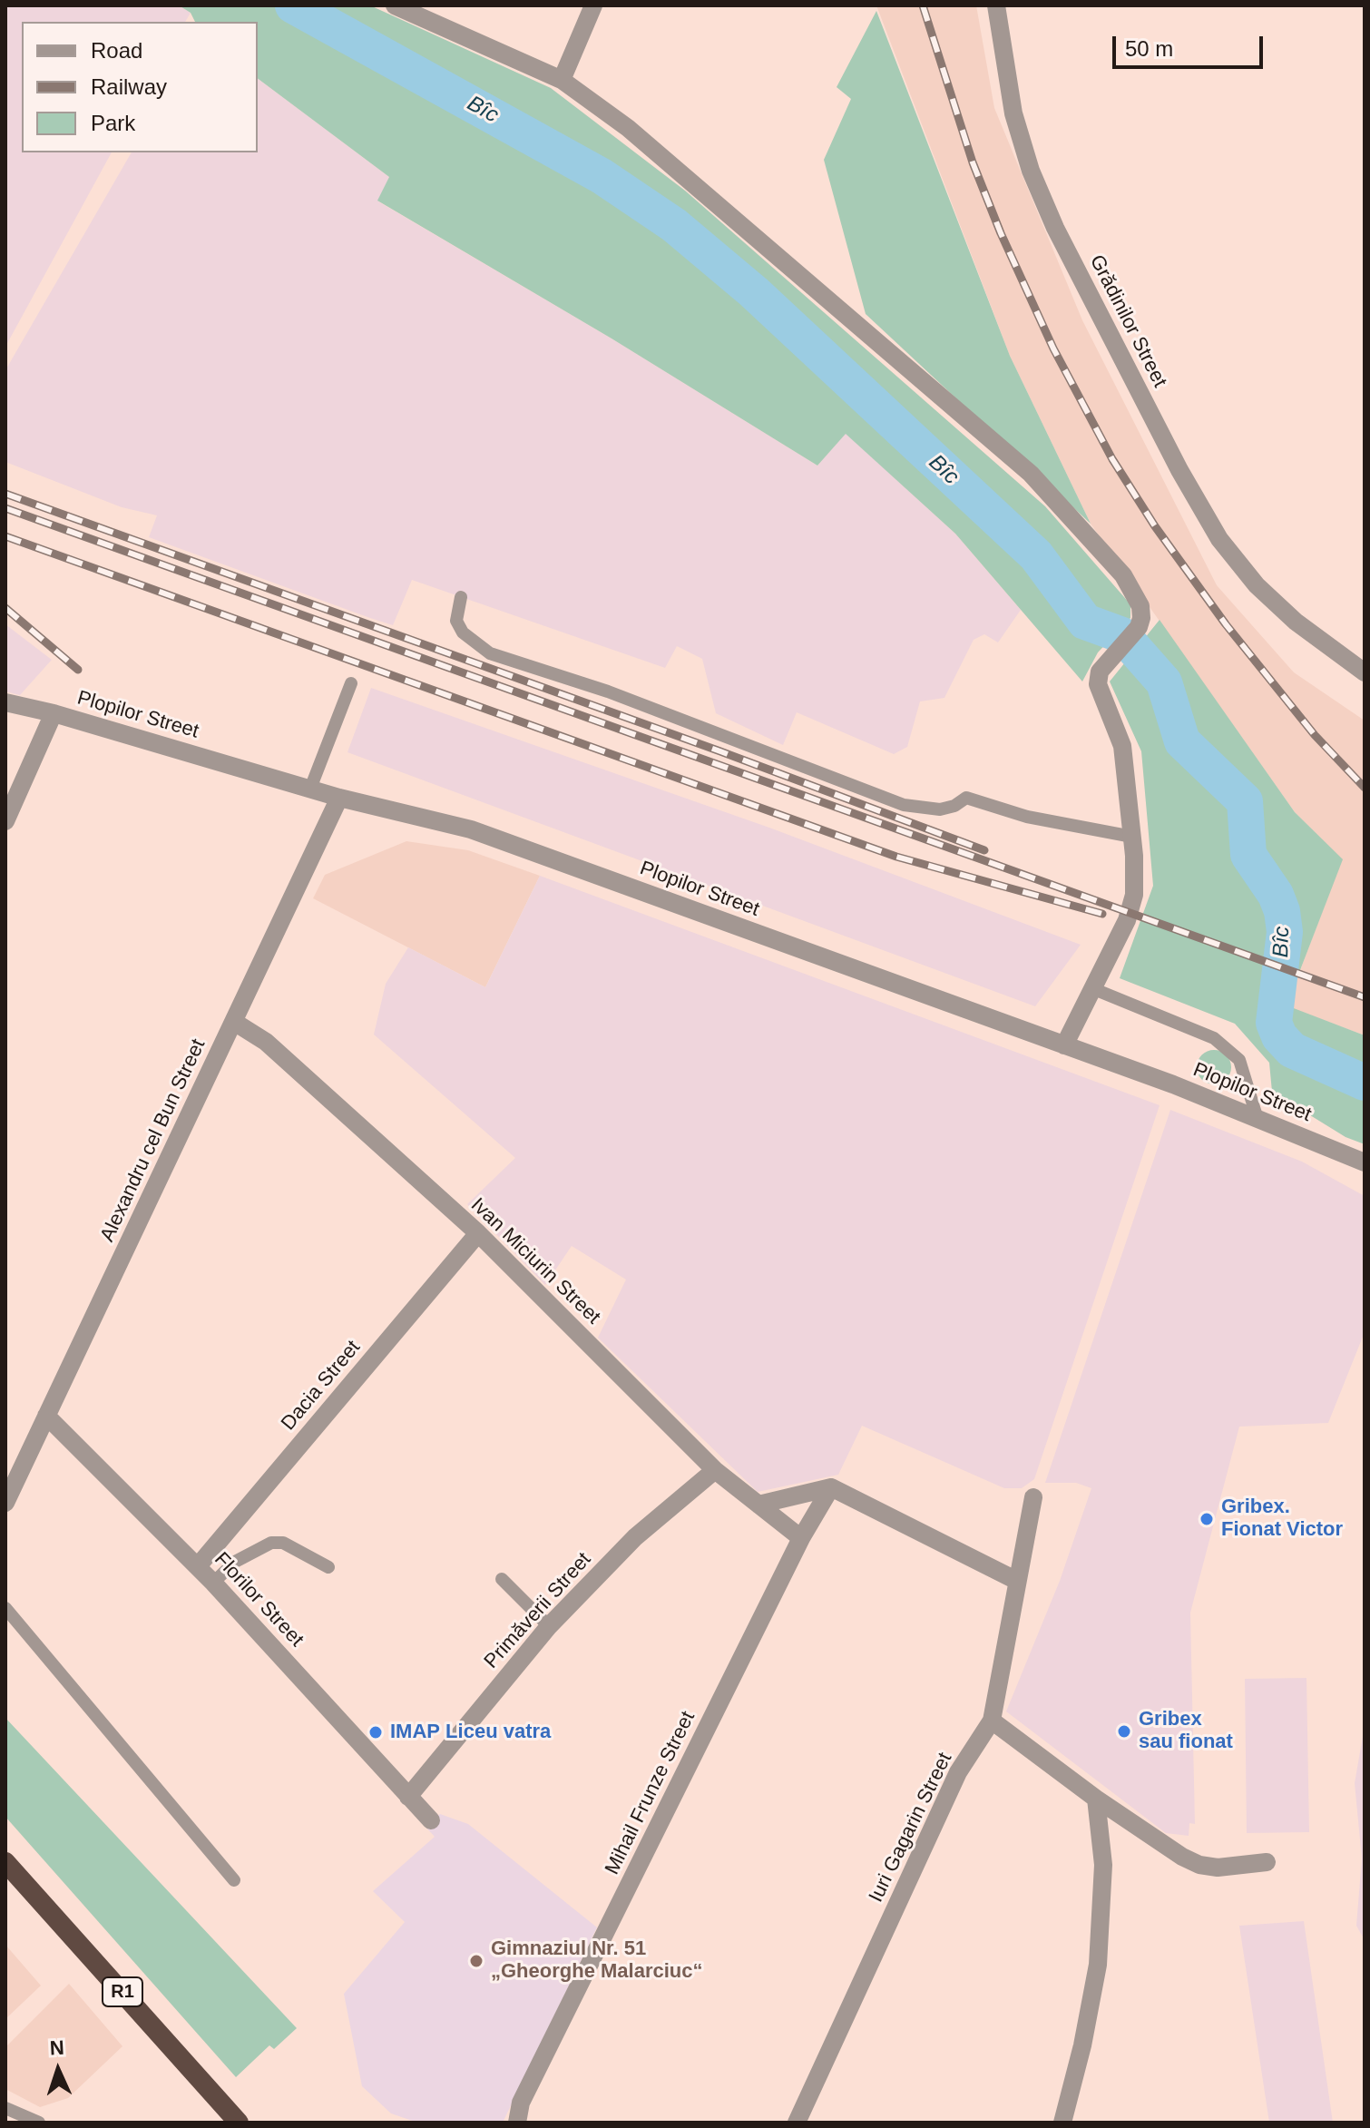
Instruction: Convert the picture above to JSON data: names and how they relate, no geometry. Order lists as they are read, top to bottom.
{
  "streets": {
    "highway": ["R1"],
    "street": [
      "Grădinilor Street",
      "Plopilor Street",
      "Alexandru cel Bun Street",
      "Ivan Miciurin Street",
      "Dacia Street",
      "Florilor Street",
      "Primăverii Street",
      "Mihail Frunze Street",
      "Iuri Gagarin Street"
    ]
  },
  "crossings": [
    ["Plopilor Street", "Alexandru cel Bun Street"],
    ["Alexandru cel Bun Street", "Ivan Miciurin Street"],
    ["Alexandru cel Bun Street", "Florilor Street"],
    ["Ivan Miciurin Street", "Dacia Street"],
    ["Ivan Miciurin Street", "Primăverii Street"],
    ["Ivan Miciurin Street", "Mihail Frunze Street"],
    ["Dacia Street", "Florilor Street"],
    ["Florilor Street", "Primăverii Street"]
  ],
  "water": ["Bîc"],
  "places": [
    "Gribex. Fionat Victor",
    "Gribex sau fionat",
    "IMAP Liceu vatra",
    "Gimnaziul Nr. 51 „Gheorghe Malarciuc“"
  ],
  "legend": ["Road", "Railway", "Park"],
  "scale_bar": "50 m",
  "north": "top"
}
